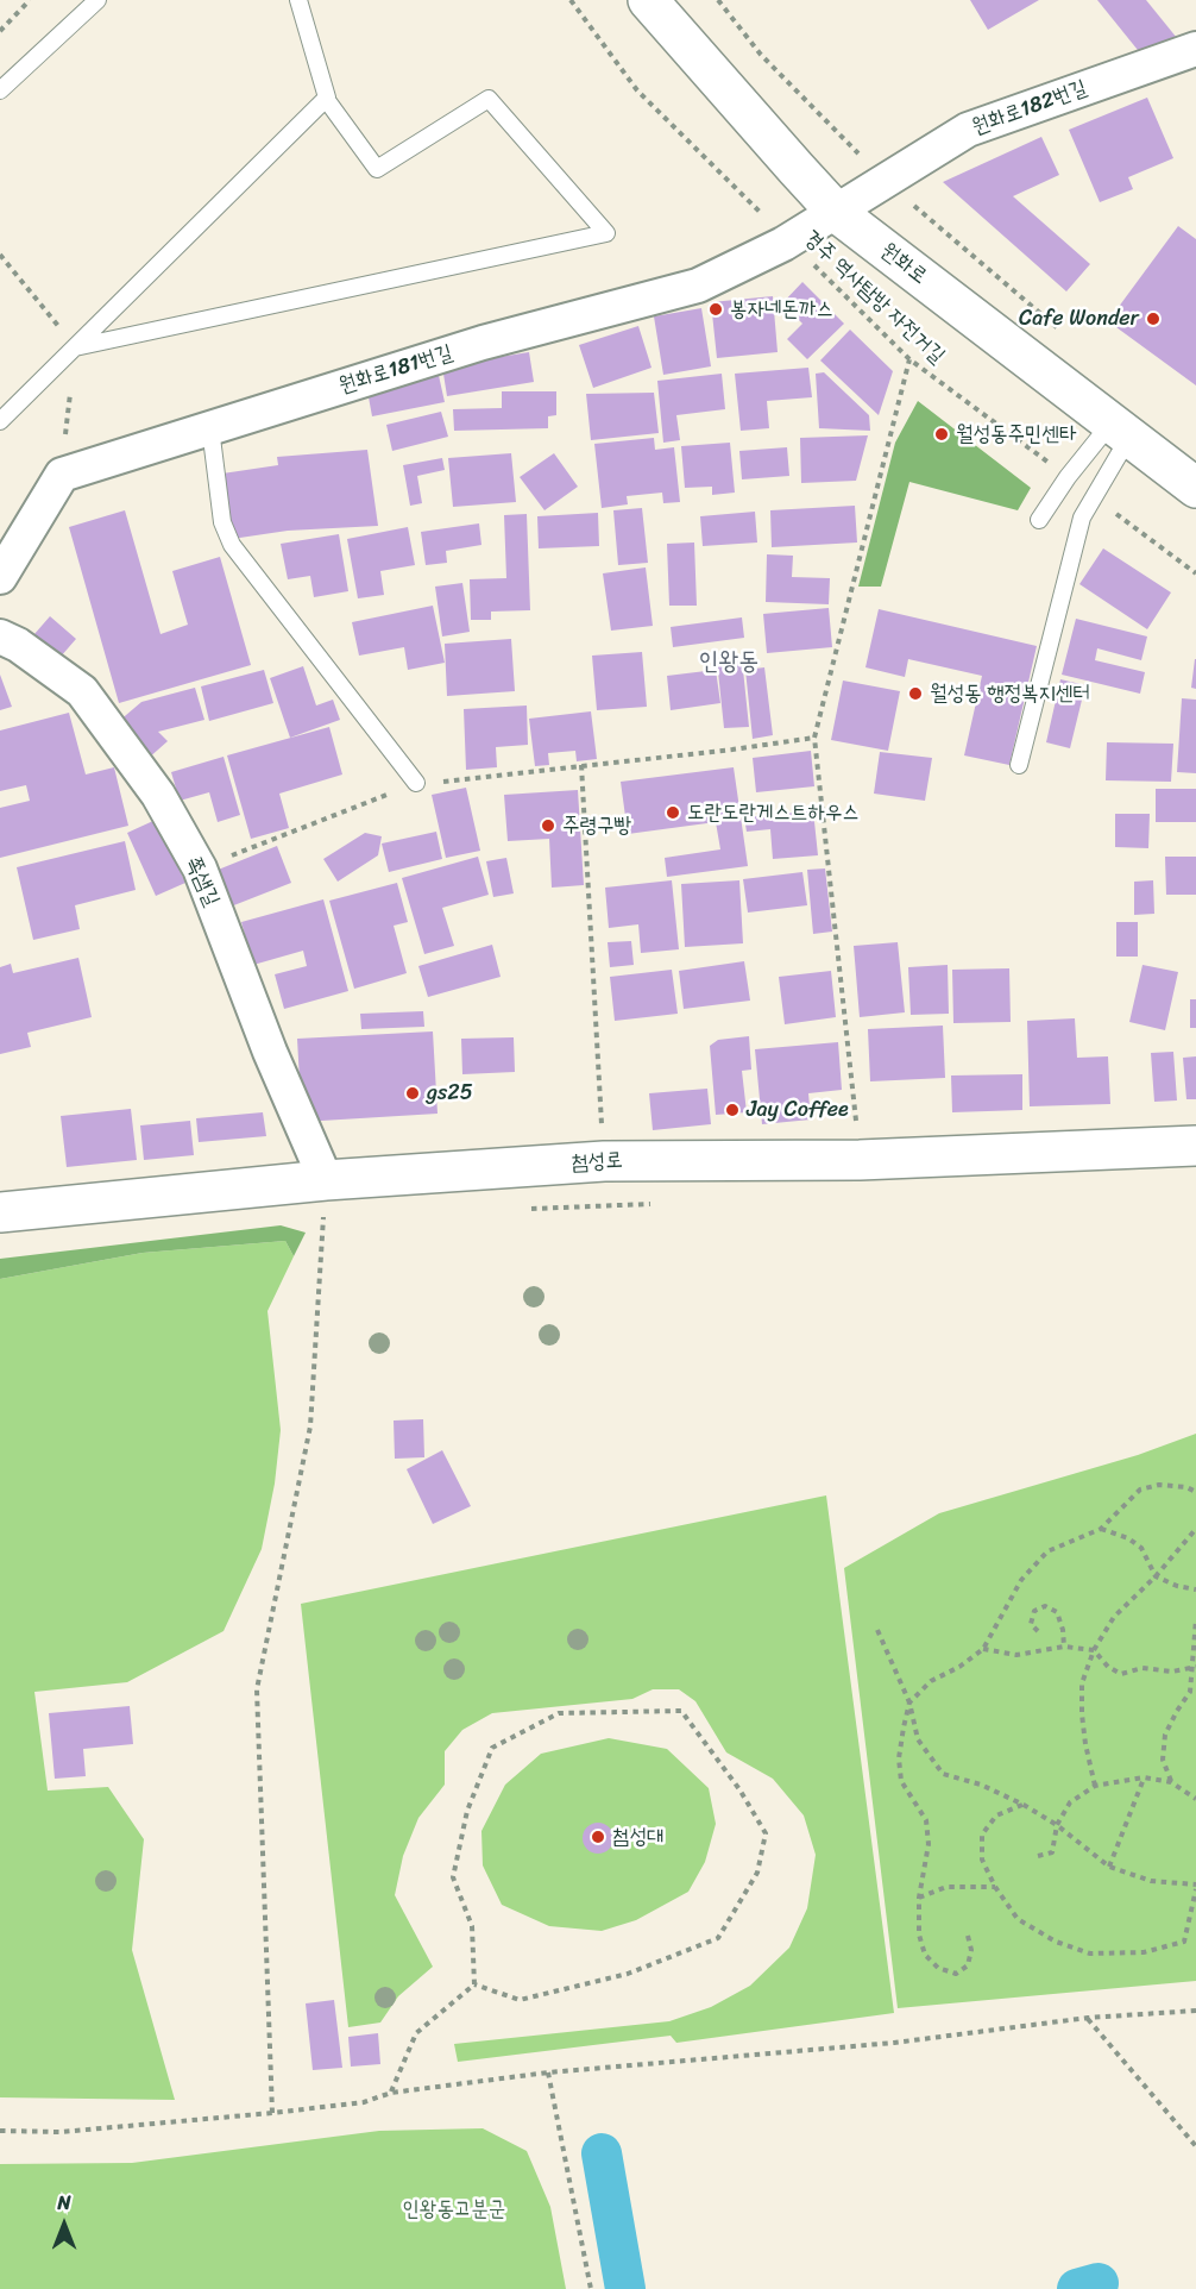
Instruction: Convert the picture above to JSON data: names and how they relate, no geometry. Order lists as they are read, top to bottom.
{
  "streets": {
    "street": [
      "원화로182번길",
      "원화로",
      "원화로181번길",
      "쪽샘길",
      "첨성로"
    ],
    "path": ["경주 역사탐방 자전거길"]
  },
  "crossings": [
    ["원화로182번길", "원화로"],
    ["원화로182번길", "원화로181번길"],
    ["원화로", "원화로181번길"],
    ["경주 역사탐방 자전거길", "원화로181번길"],
    ["쪽샘길", "첨성로"]
  ],
  "districts": ["인왕동"],
  "parks": ["인왕동고분군"],
  "places": [
    "봉자네돈까스",
    "Cafe Wonder",
    "월성동주민센타",
    "월성동 행정복지센터",
    "도란도란게스트하우스",
    "주령구빵",
    "gs25",
    "Jay Coffee",
    "첨성대"
  ],
  "north": "top"
}
